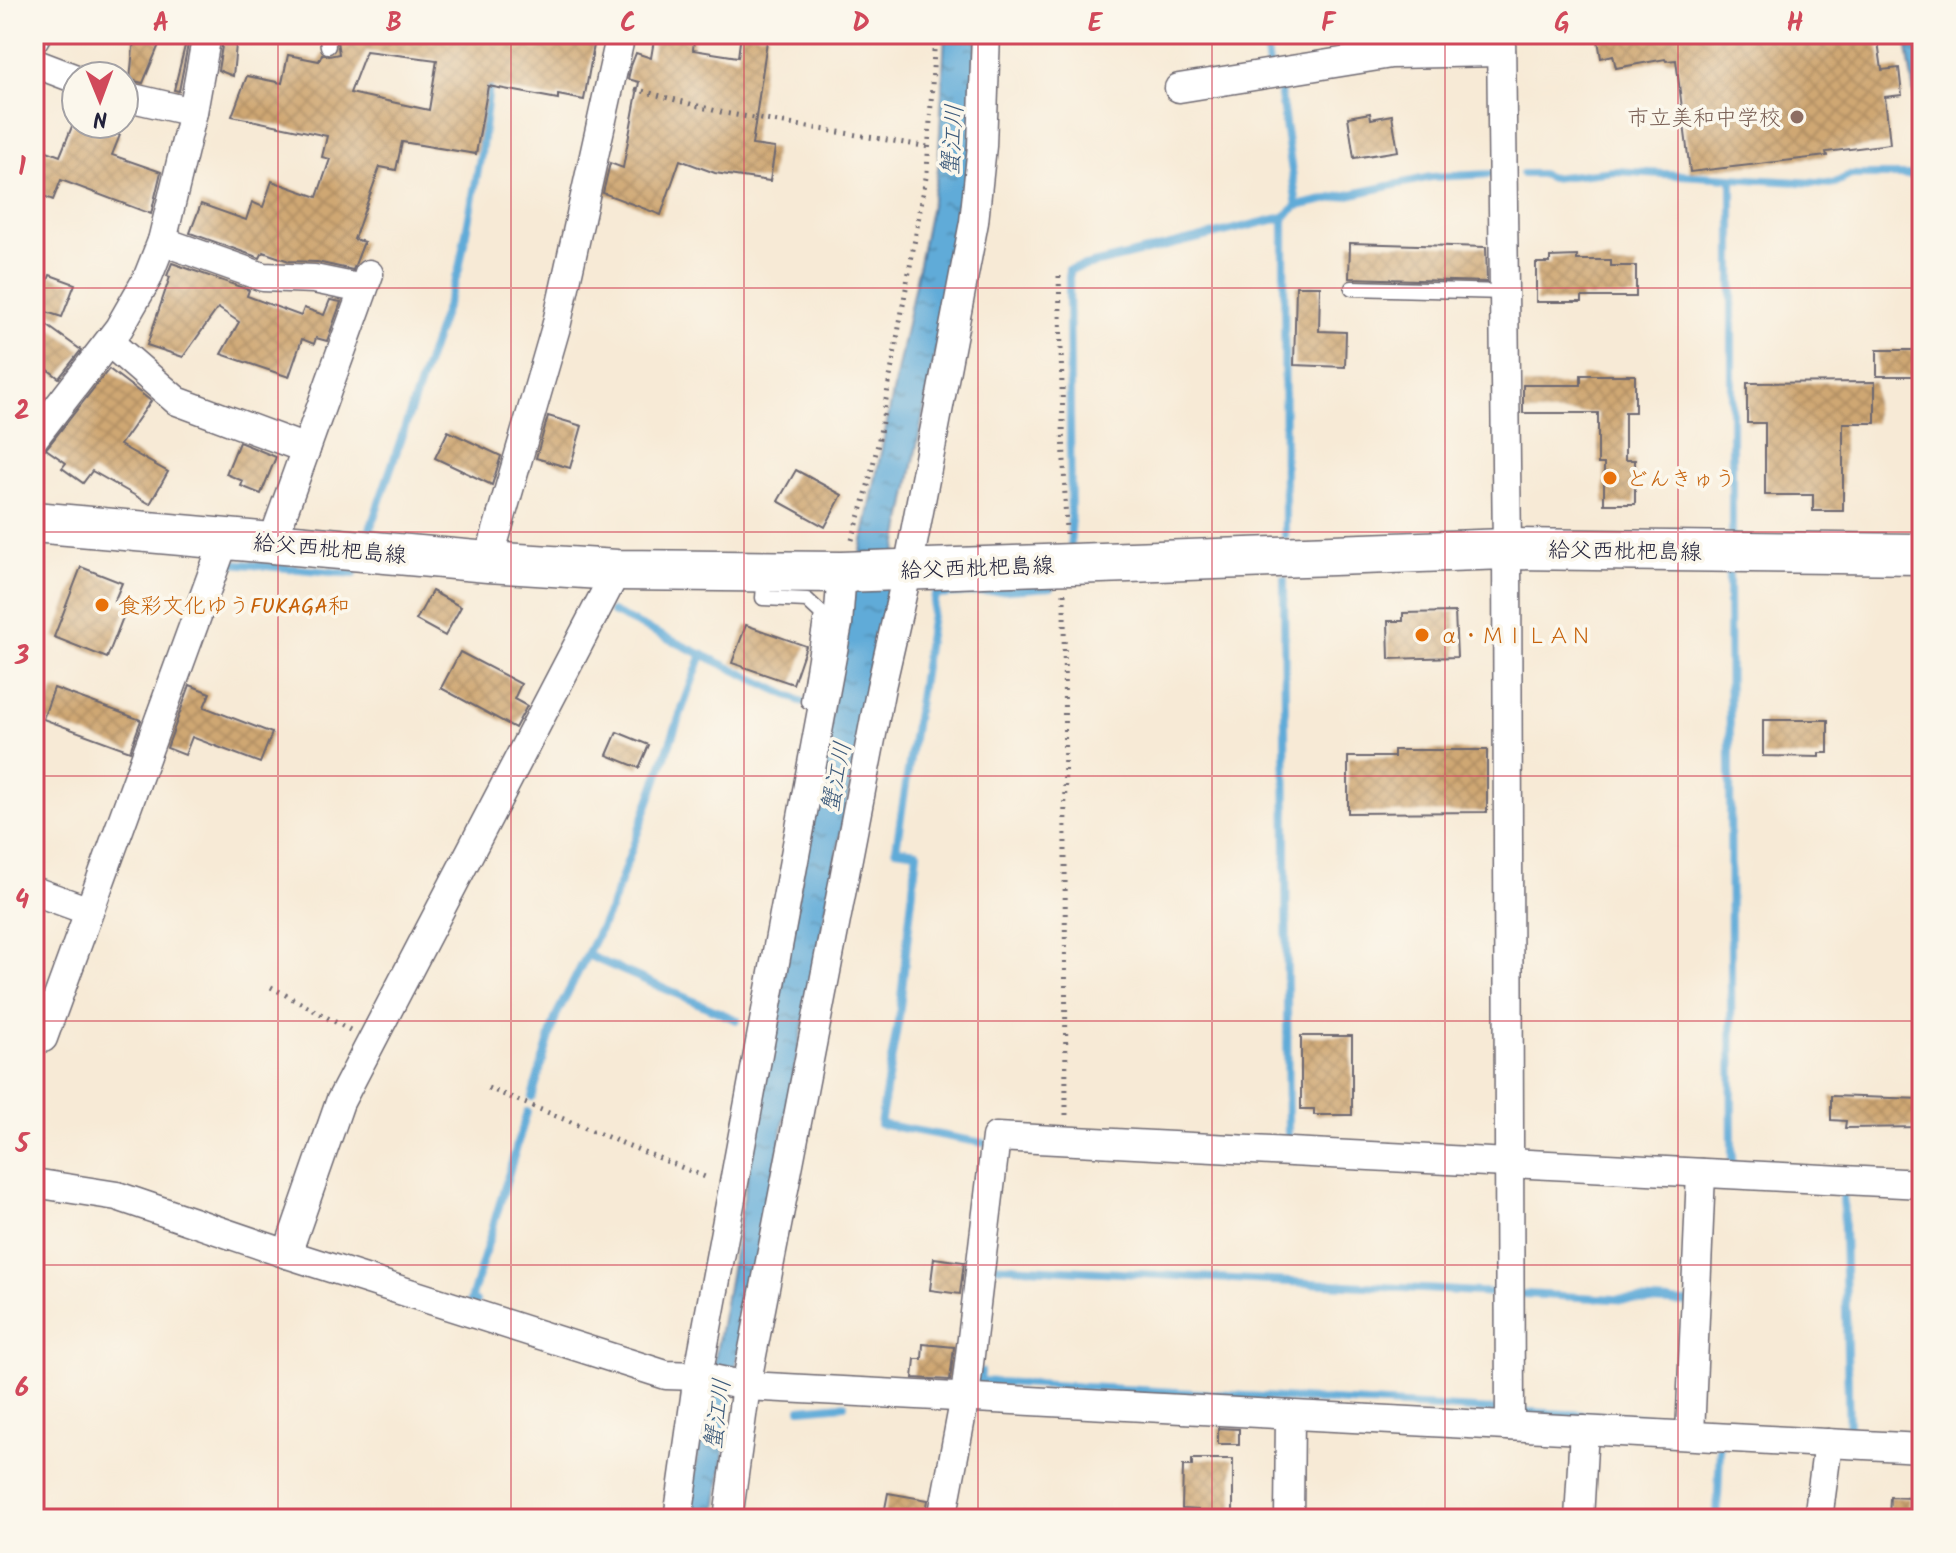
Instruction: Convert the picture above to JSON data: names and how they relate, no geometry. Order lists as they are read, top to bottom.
{
  "streets": {
    "main road": ["給父西枇杷島線"]
  },
  "water": ["蟹江川"],
  "places": [
    "市立美和中学校",
    "どんきゅう",
    "食彩文化ゆうFUKAGA和",
    "α・ＭＩＬＡＮ"
  ],
  "north": "bottom",
  "grid": {
    "columns": [
      "A",
      "B",
      "C",
      "D",
      "E",
      "F",
      "G",
      "H"
    ],
    "rows": [
      "1",
      "2",
      "3",
      "4",
      "5",
      "6"
    ]
  }
}
